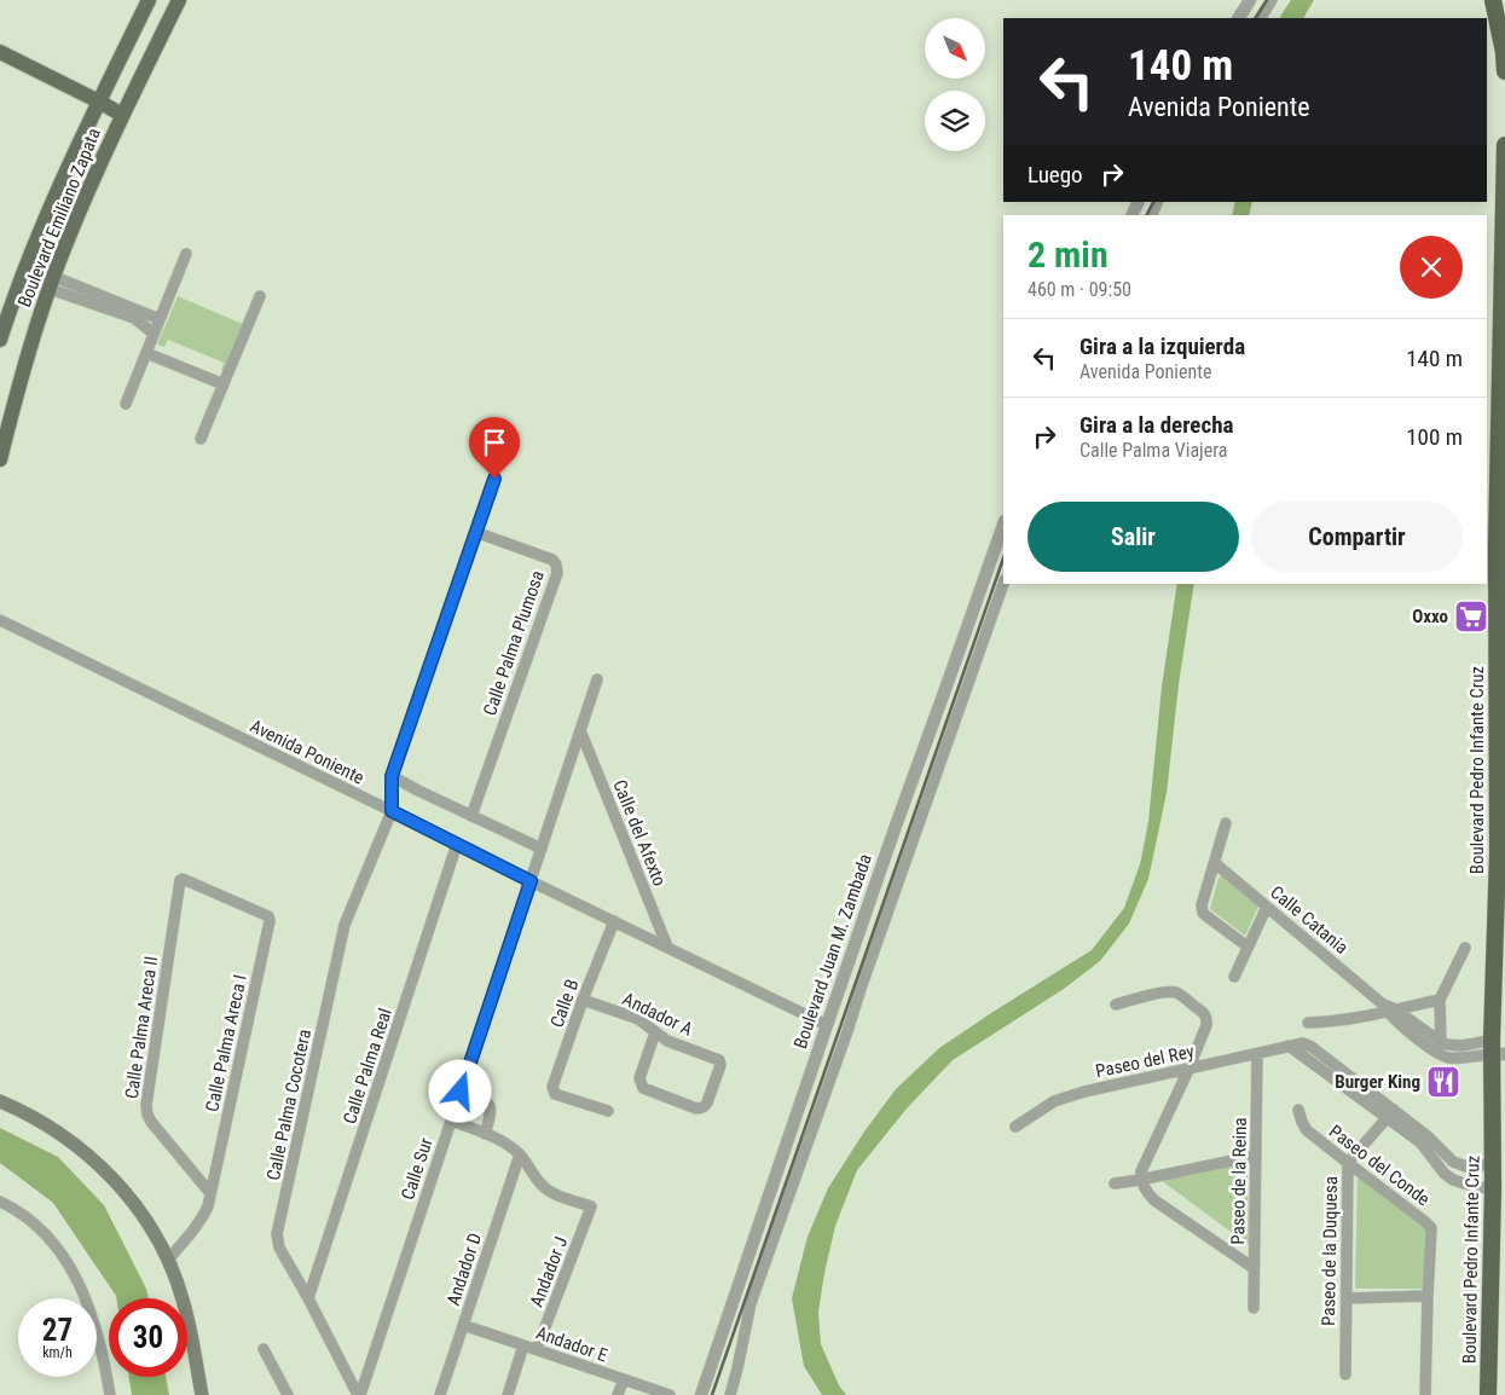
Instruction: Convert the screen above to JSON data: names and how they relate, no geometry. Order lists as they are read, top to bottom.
{
  "streets": {
    "highway": ["Boulevard Pedro Infante Cruz"],
    "main road": ["Boulevard Emiliano Zapata"],
    "street": [
      "Calle Palma Plumosa",
      "Avenida Poniente",
      "Calle del Afexto",
      "Calle Catania",
      "Boulevard Juan M. Zambada",
      "Calle B",
      "Andador A",
      "Calle Palma Areca II",
      "Calle Palma Areca I",
      "Paseo del Rey",
      "Calle Palma Real",
      "Calle Palma Cocotera",
      "Paseo del Conde",
      "Calle Sur",
      "Paseo de la Reina",
      "Paseo de la Duquesa",
      "Andador D",
      "Andador J",
      "Andador E"
    ]
  },
  "crossings": [
    ["Avenida Poniente", "Calle del Afexto"],
    ["Avenida Poniente", "Boulevard Juan M. Zambada"],
    ["Avenida Poniente", "Calle B"],
    ["Avenida Poniente", "Calle Palma Real"],
    ["Avenida Poniente", "Calle Palma Cocotera"],
    ["Avenida Poniente", "Calle Sur"],
    ["Boulevard Pedro Infante Cruz", "Paseo del Rey"],
    ["Calle del Afexto", "Calle Sur"],
    ["Calle B", "Andador A"],
    ["Calle Palma Areca II", "Calle Palma Areca I"],
    ["Paseo del Rey", "Paseo de la Reina"],
    ["Paseo del Rey", "Paseo de la Duquesa"],
    ["Calle Palma Real", "Calle Palma Cocotera"],
    ["Calle Palma Cocotera", "Calle Sur"],
    ["Paseo del Conde", "Paseo de la Duquesa"],
    ["Andador D", "Andador J"],
    ["Andador D", "Andador E"],
    ["Andador J", "Andador E"]
  ],
  "places": {
    "supermarket": ["Oxxo"],
    "restaurant": ["Burger King"]
  },
  "north": "bottom right",
  "page": {
    "turn": ["140 m", "Avenida Poniente"],
    "then": "Luego",
    "heading": ["2 min", "460 m · 09:50"],
    "list": [
      {
        "name": "Gira a la izquierda",
        "note": "Avenida Poniente",
        "value": "140 m"
      },
      {
        "name": "Gira a la derecha",
        "note": "Calle Palma Viajera",
        "value": "100 m"
      }
    ],
    "buttons": ["Salir", "Compartir"],
    "speed": "27 km/h",
    "limit": "30"
  }
}
